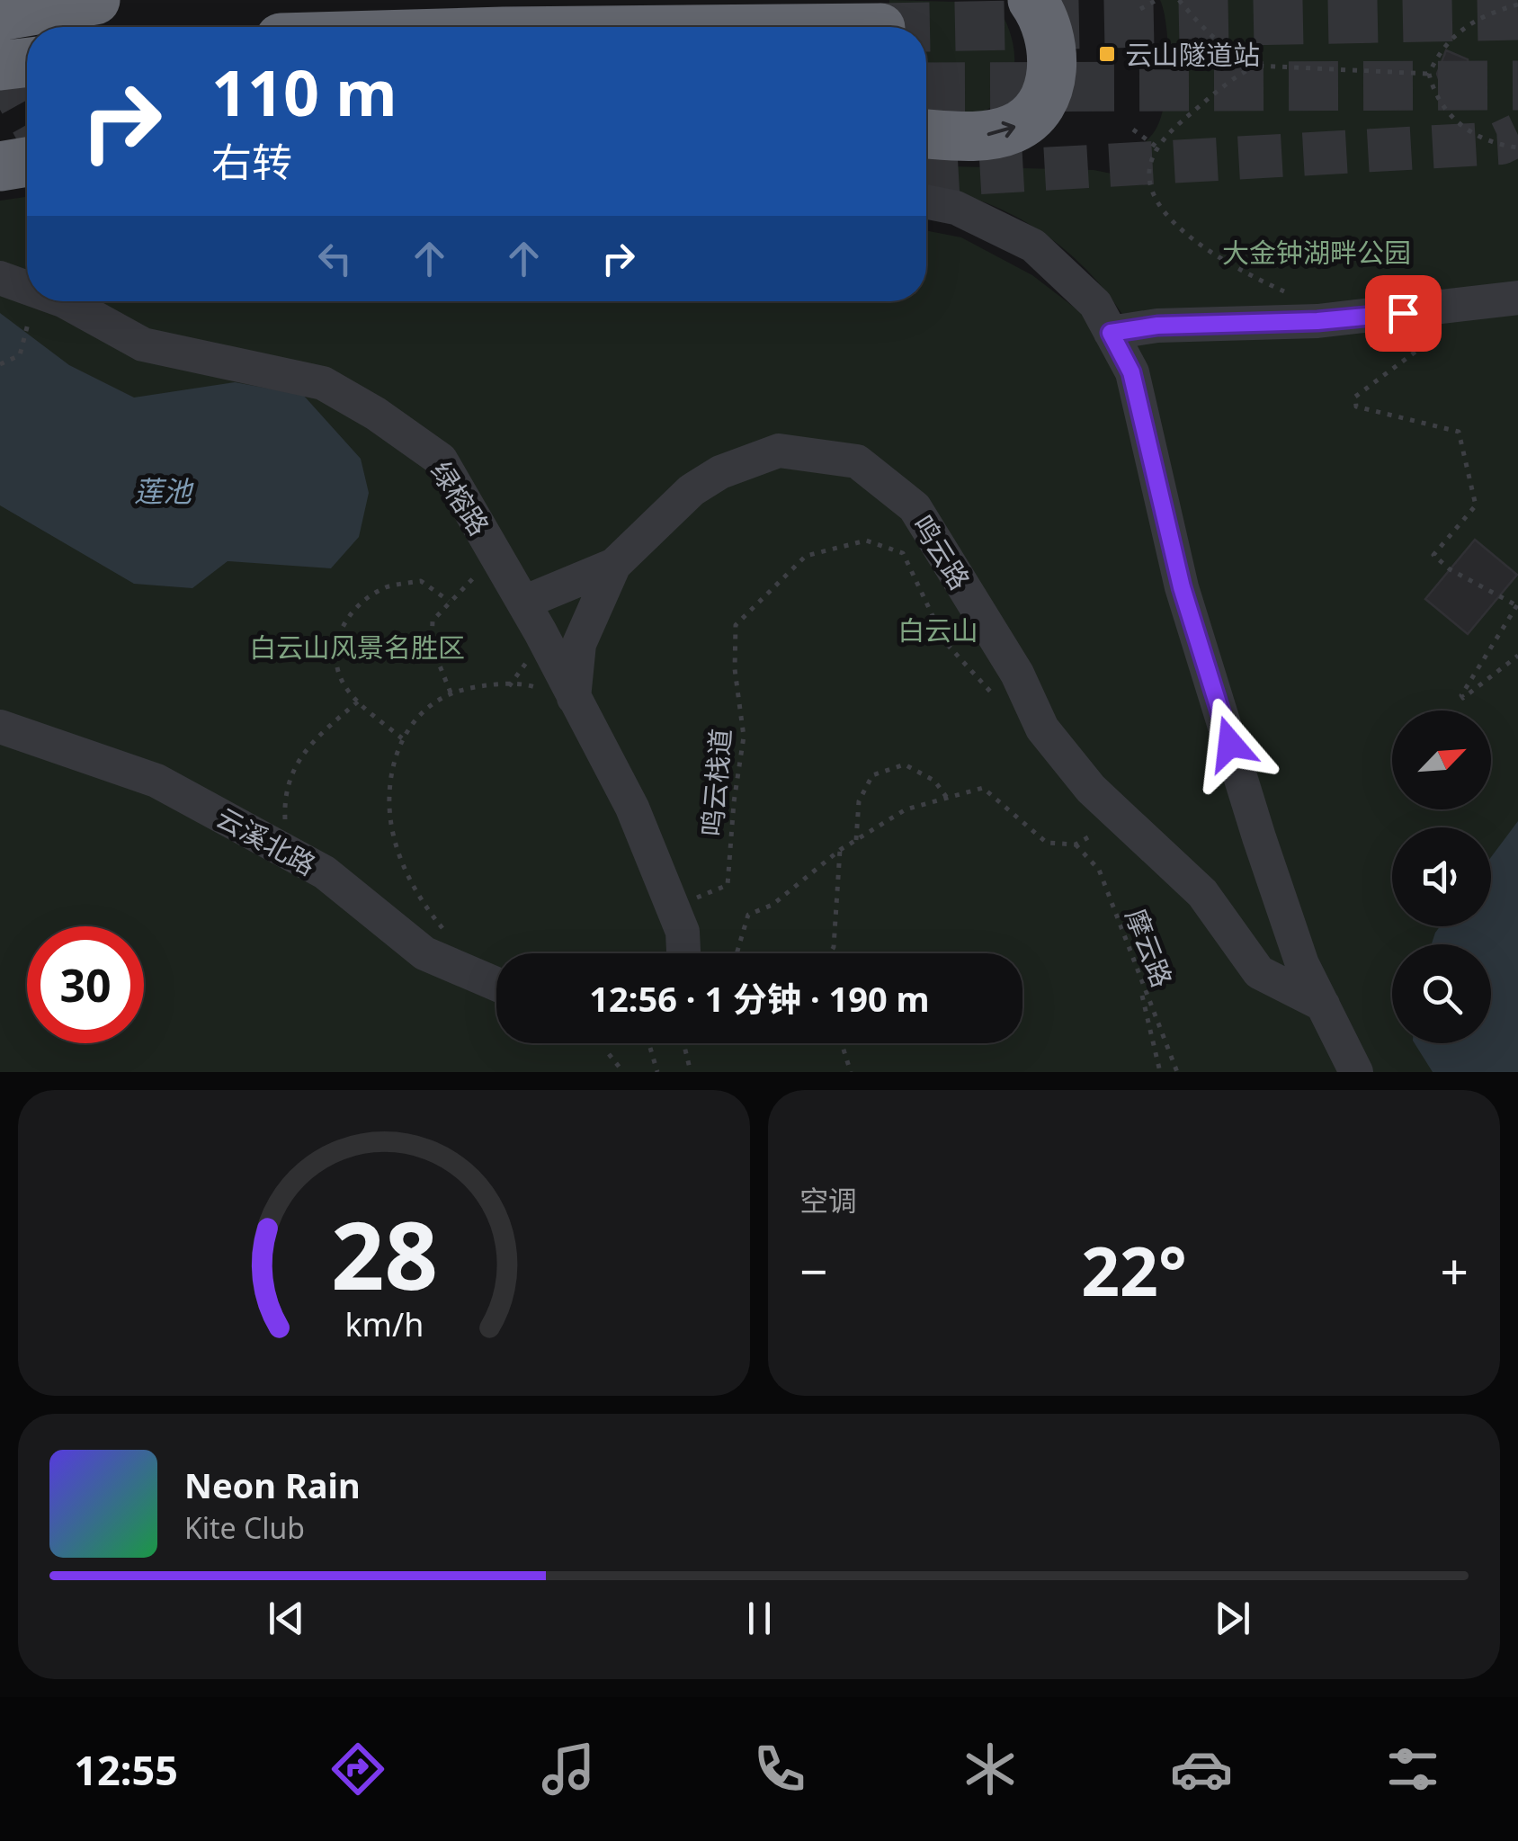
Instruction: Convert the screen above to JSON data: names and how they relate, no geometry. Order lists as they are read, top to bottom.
{
  "streets": {
    "street": ["绿榕路", "鸣云路", "云溪北路"],
    "path": ["鸣云栈道", "摩云路"]
  },
  "crossings": [
    ["绿榕路", "鸣云路"],
    ["绿榕路", "鸣云栈道"],
    ["鸣云路", "鸣云栈道"]
  ],
  "water": ["莲池"],
  "parks": ["大金钟湖畔公园", "白云山", "白云山风景名胜区"],
  "places": {
    "transit": ["云山隧道站"]
  },
  "north": "top right",
  "page": {
    "turn": ["110 m", "右转"],
    "limit": "30",
    "trip": "12:56 · 1 分钟 · 190 m",
    "tile": "空调",
    "heat": ["−", "22°", "+"],
    "song": ["Neon Rain", "Kite Club"],
    "tabs": "12:55",
    "gauge": ["28", "km/h"]
  }
}
